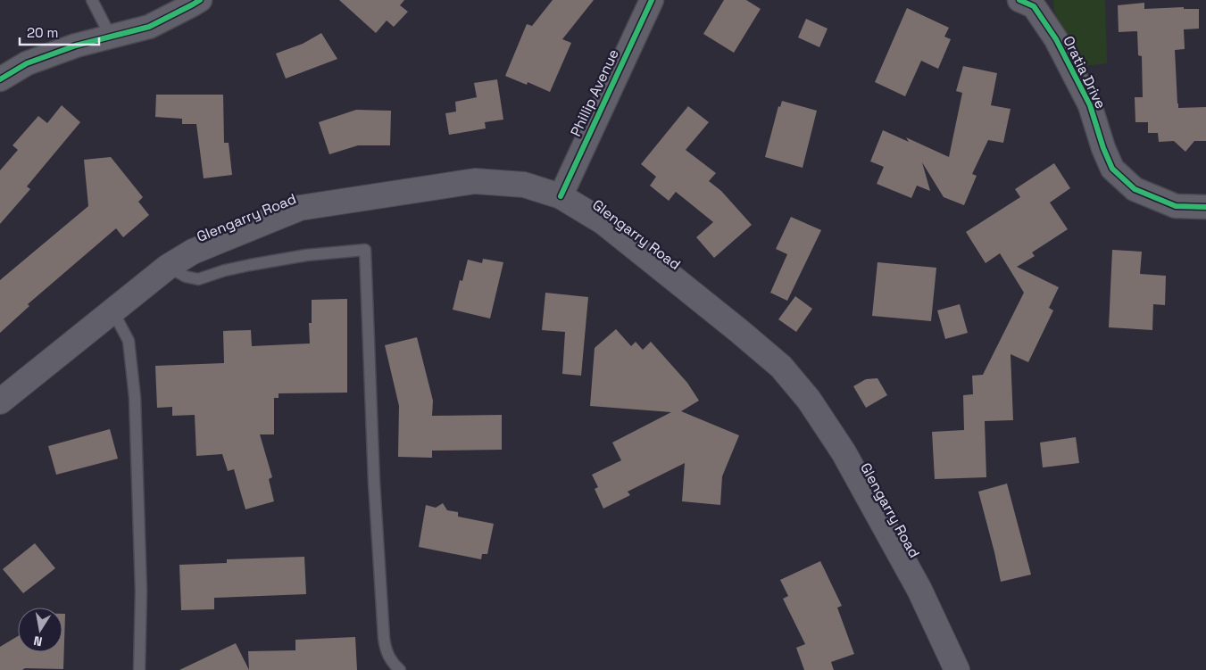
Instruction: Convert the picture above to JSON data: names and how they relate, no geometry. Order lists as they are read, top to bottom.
{
  "streets": {
    "main road": ["Glengarry Road"],
    "street": ["Oratia Drive", "Phillip Avenue"]
  },
  "crossings": [
    ["Phillip Avenue", "Glengarry Road"]
  ],
  "scale_bar": "20 m",
  "north": "bottom"
}
